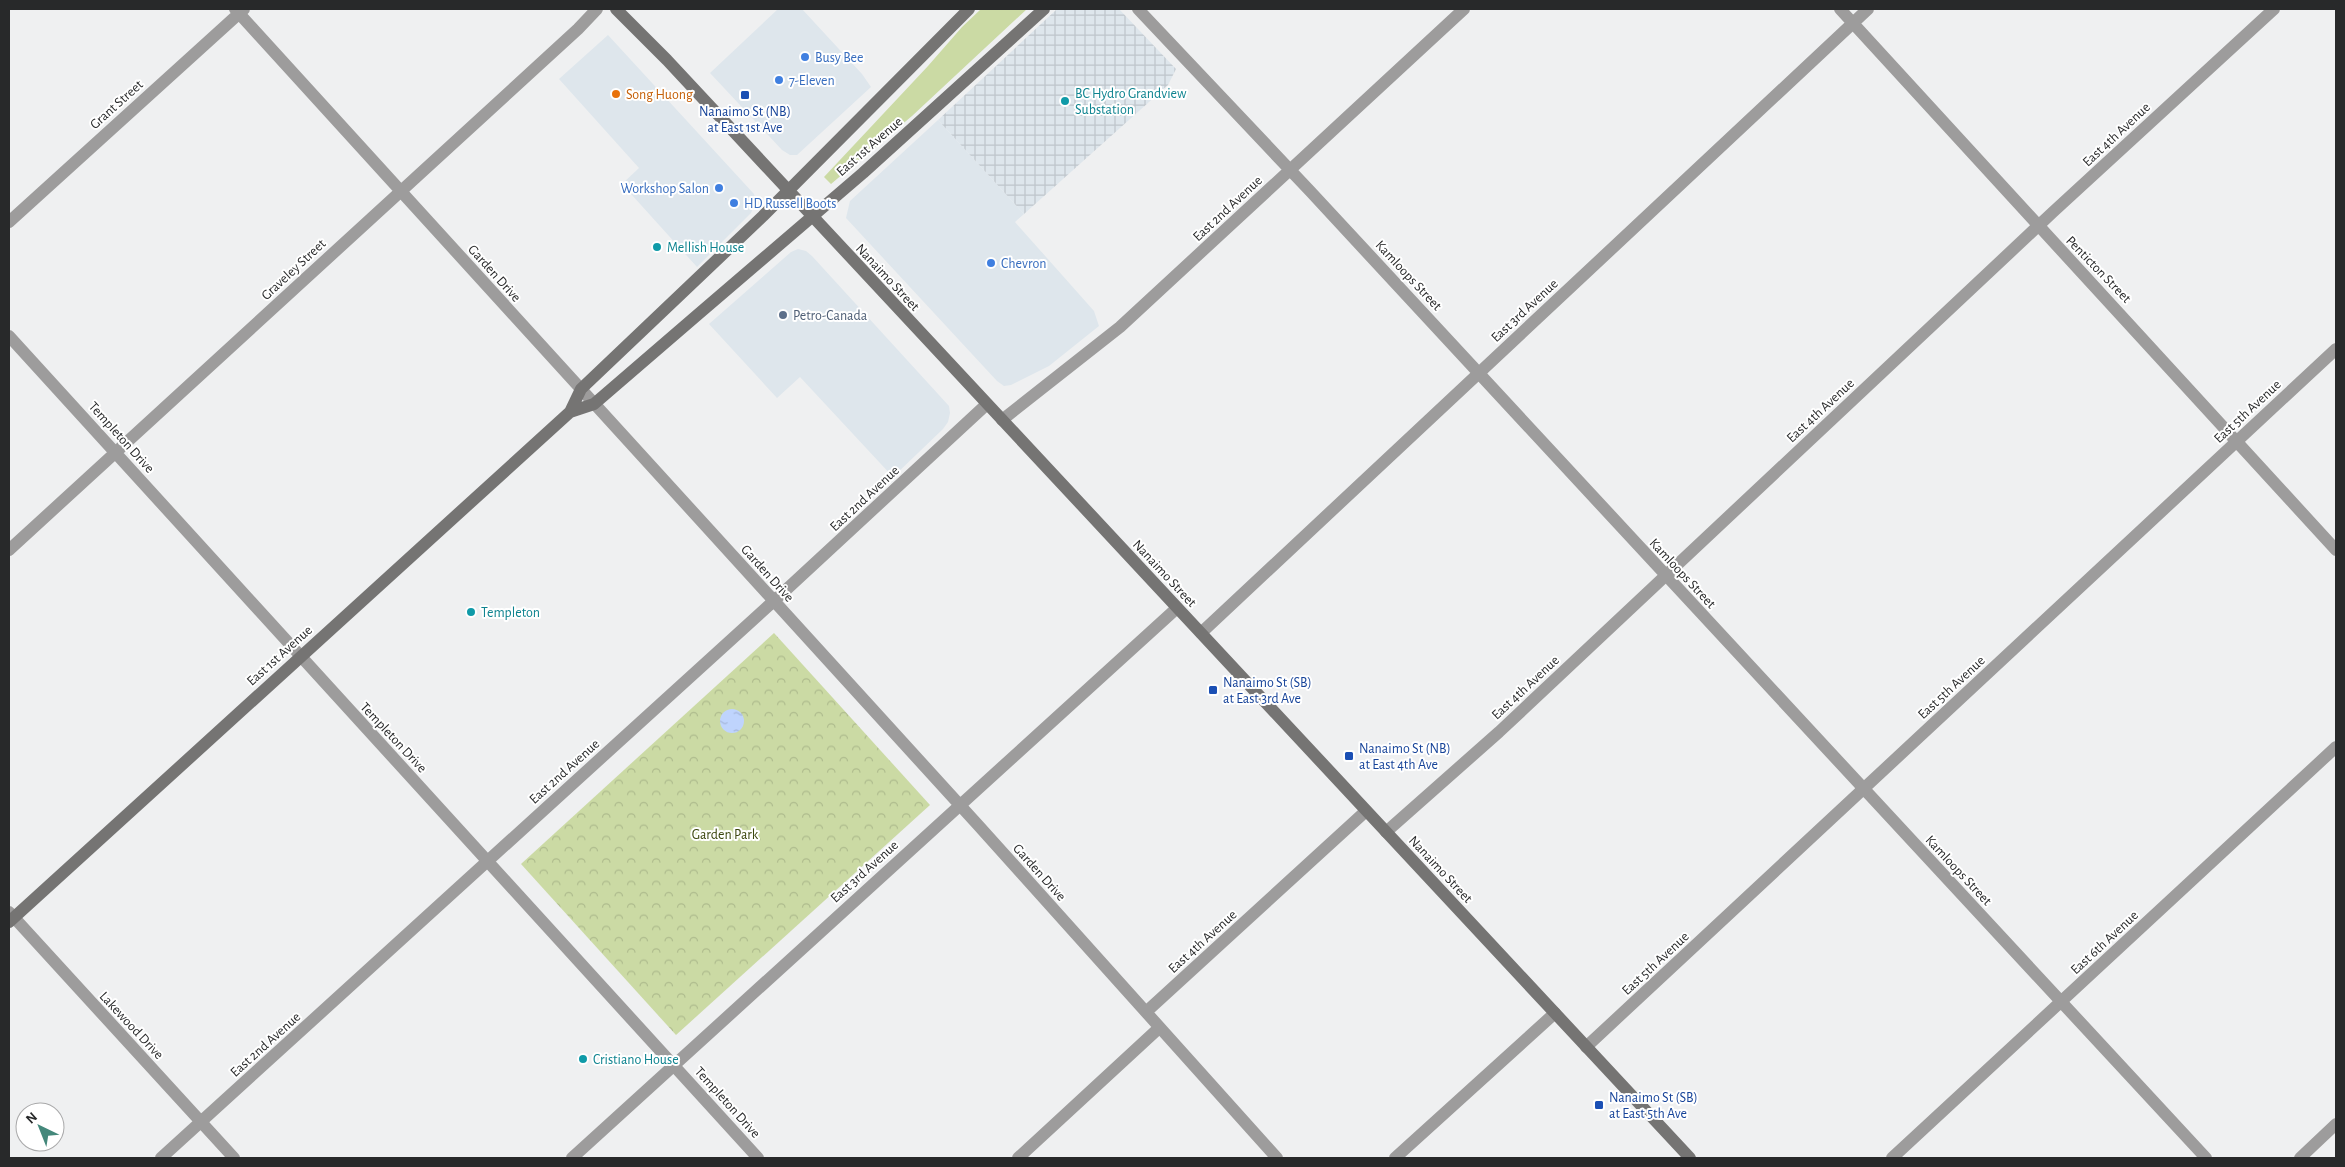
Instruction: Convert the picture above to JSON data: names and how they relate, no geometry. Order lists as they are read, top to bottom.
{
  "streets": {
    "main road": ["East 1st Avenue", "Nanaimo Street"],
    "street": [
      "Grant Street",
      "East 4th Avenue",
      "East 2nd Avenue",
      "Graveley Street",
      "Penticton Street",
      "Garden Drive",
      "Kamloops Street",
      "East 3rd Avenue",
      "East 5th Avenue",
      "Templeton Drive",
      "East 6th Avenue",
      "Lakewood Drive"
    ]
  },
  "crossings": [
    ["Grant Street", "Garden Drive"],
    ["East 4th Avenue", "Penticton Street"],
    ["East 4th Avenue", "Garden Drive"],
    ["East 4th Avenue", "Kamloops Street"],
    ["East 4th Avenue", "Nanaimo Street"],
    ["East 1st Avenue", "Garden Drive"],
    ["East 1st Avenue", "Nanaimo Street"],
    ["East 1st Avenue", "Templeton Drive"],
    ["East 1st Avenue", "Lakewood Drive"],
    ["East 2nd Avenue", "Garden Drive"],
    ["East 2nd Avenue", "Kamloops Street"],
    ["East 2nd Avenue", "Nanaimo Street"],
    ["East 2nd Avenue", "Templeton Drive"],
    ["East 2nd Avenue", "Lakewood Drive"],
    ["Graveley Street", "Garden Drive"],
    ["Graveley Street", "Templeton Drive"],
    ["Penticton Street", "East 3rd Avenue"],
    ["Penticton Street", "East 5th Avenue"],
    ["Garden Drive", "East 3rd Avenue"],
    ["Kamloops Street", "East 3rd Avenue"],
    ["Kamloops Street", "East 5th Avenue"],
    ["Kamloops Street", "East 6th Avenue"],
    ["Nanaimo Street", "East 3rd Avenue"],
    ["Nanaimo Street", "East 5th Avenue"],
    ["East 3rd Avenue", "Templeton Drive"]
  ],
  "parks": ["Garden Park"],
  "places": {
    "other": [
      "Busy Bee",
      "7-Eleven",
      "Song Huong",
      "BC Hydro Grandview Substation",
      "Workshop Salon",
      "HD Russell Boots",
      "Mellish House",
      "Chevron",
      "Petro-Canada",
      "Templeton",
      "Cristiano House"
    ],
    "transit": [
      "Nanaimo St (NB) at East 1st Ave",
      "Nanaimo St (SB) at East 3rd Ave",
      "Nanaimo St (NB) at East 4th Ave",
      "Nanaimo St (SB) at East 5th Ave"
    ]
  },
  "north": "top left"
}
